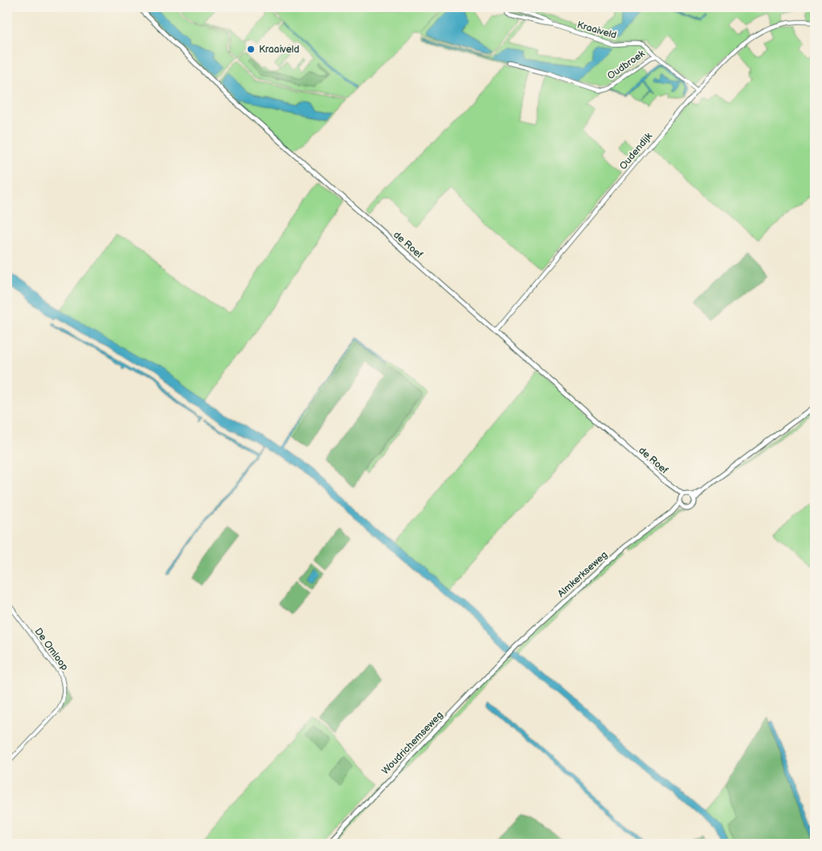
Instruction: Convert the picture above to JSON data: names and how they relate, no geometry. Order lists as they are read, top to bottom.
{
  "streets": {
    "street": [
      "Kraaiveld",
      "Oudbroek",
      "Oudendijk",
      "de Roef",
      "Almkerkseweg",
      "De Omloop",
      "Woudrichemseweg"
    ]
  },
  "crossings": [
    ["Kraaiveld", "Oudbroek"],
    ["Oudbroek", "Oudendijk"],
    ["Oudendijk", "de Roef"],
    ["de Roef", "Almkerkseweg"],
    ["Almkerkseweg", "Woudrichemseweg"]
  ],
  "places": ["Kraaiveld"]
}
